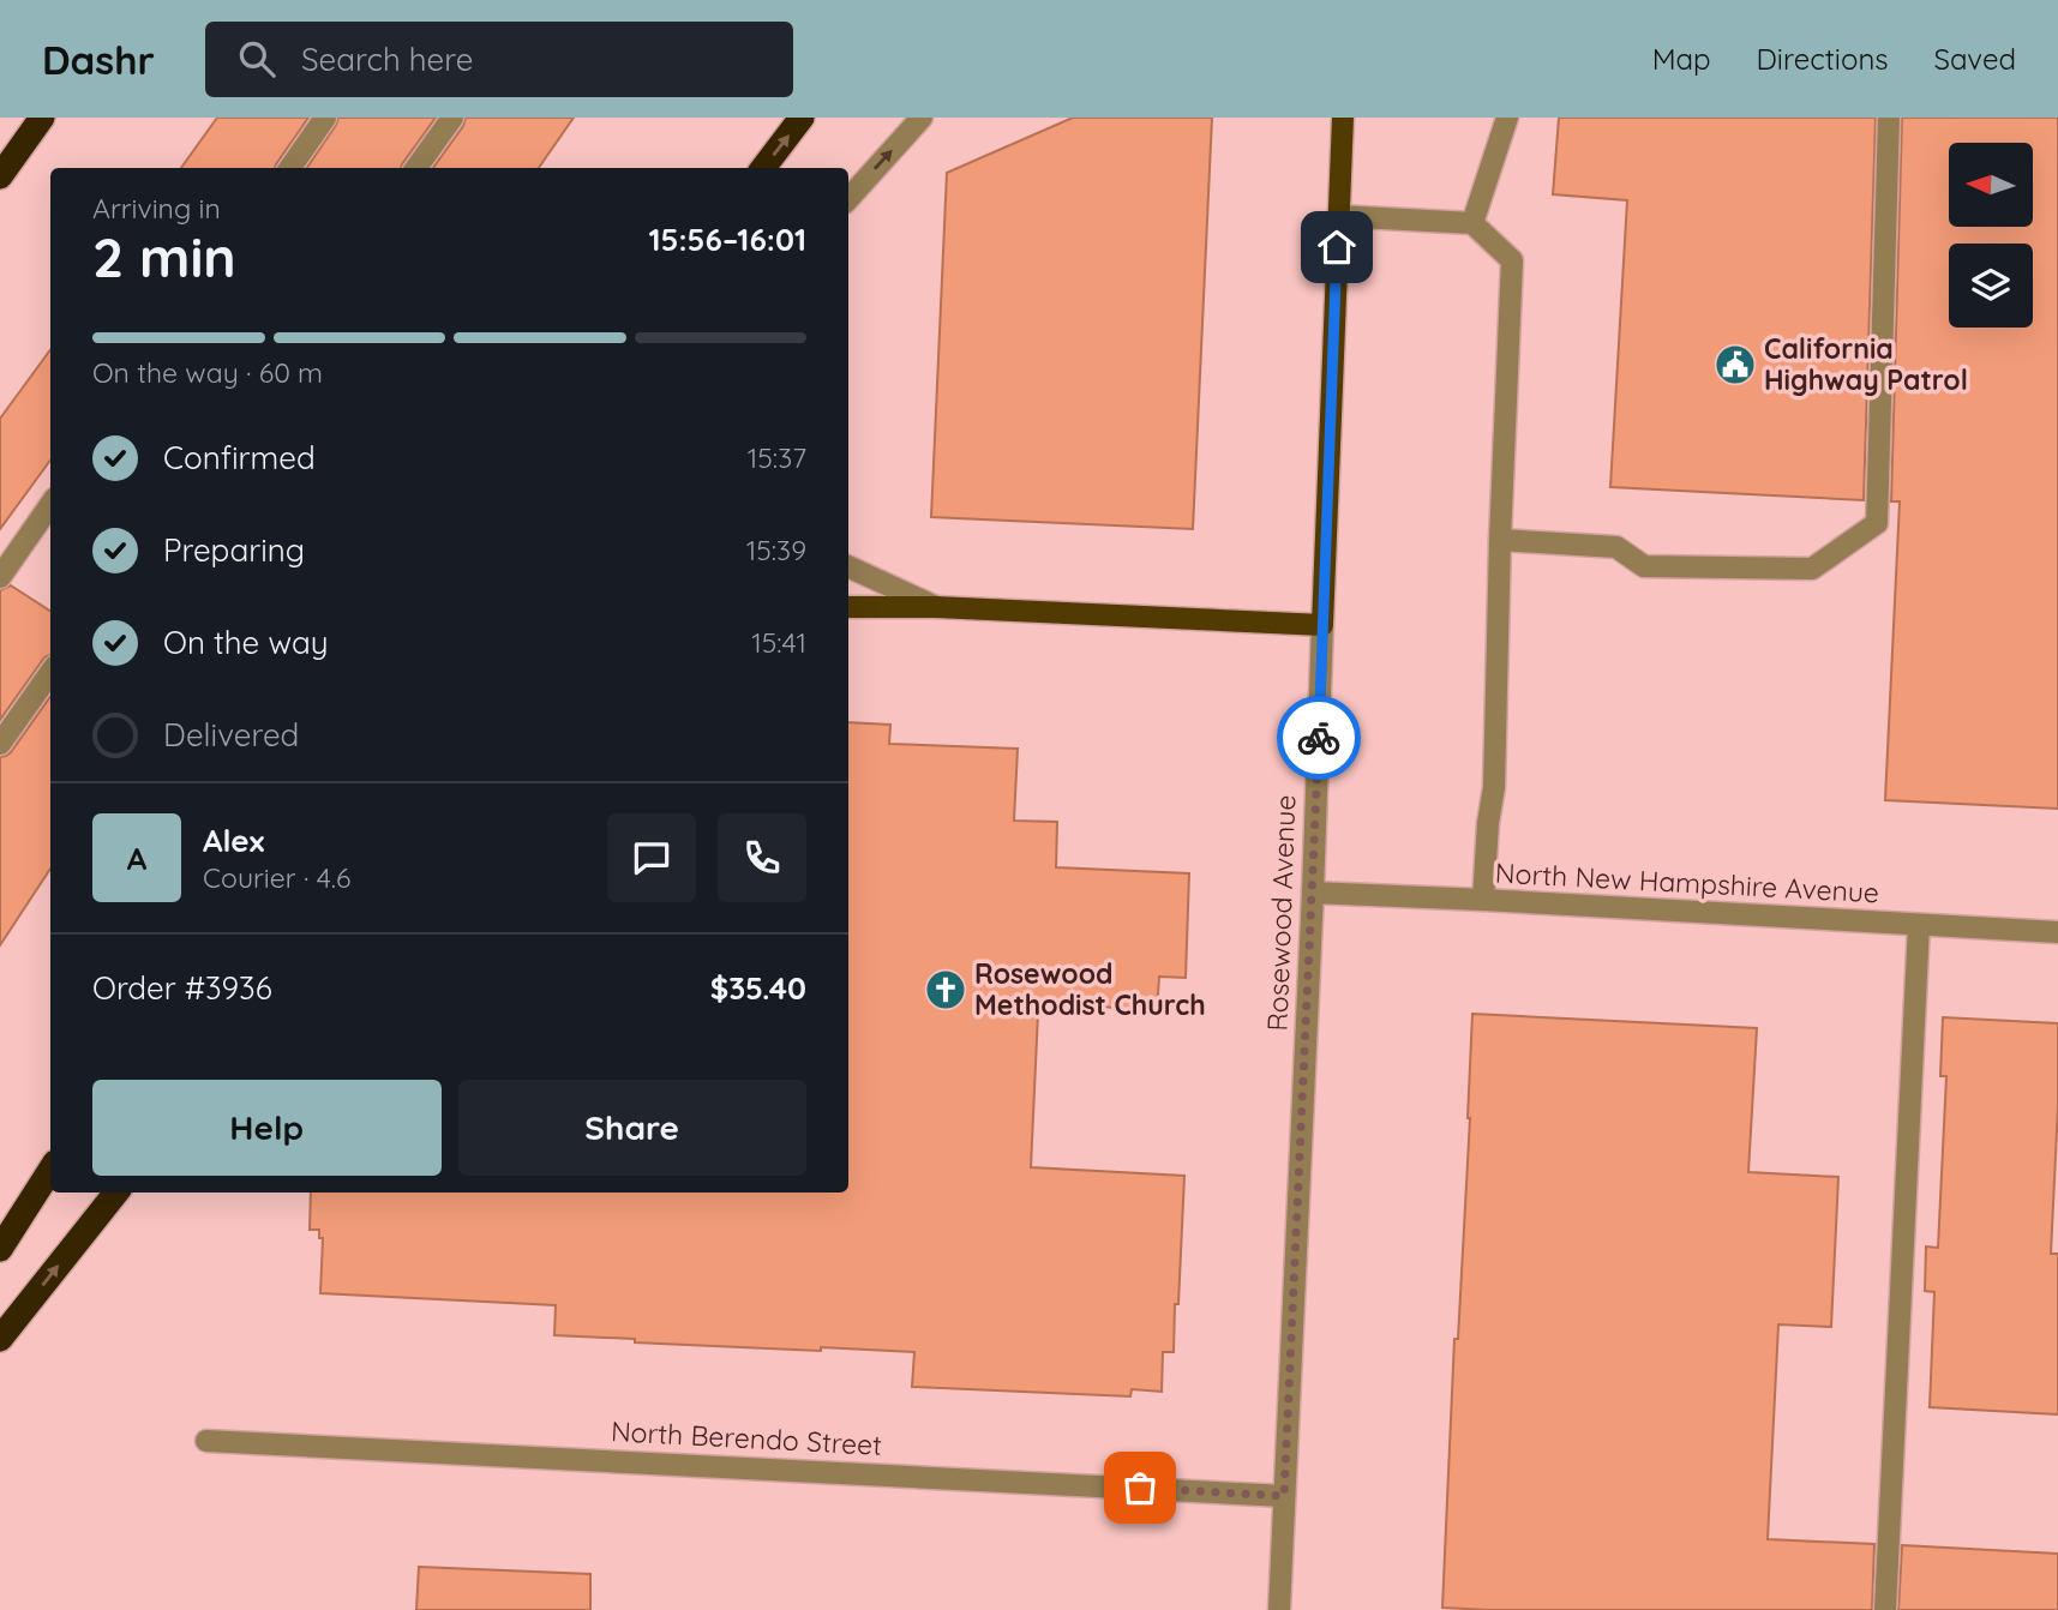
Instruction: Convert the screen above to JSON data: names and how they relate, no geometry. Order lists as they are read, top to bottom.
{
  "streets": {
    "main road": ["Rosewood Avenue"],
    "street": ["North New Hampshire Avenue", "North Berendo Street"]
  },
  "crossings": [
    ["North New Hampshire Avenue", "Rosewood Avenue"],
    ["Rosewood Avenue", "North Berendo Street"]
  ],
  "places": {
    "public building": ["California Highway Patrol"],
    "church": ["Rosewood Methodist Church"]
  },
  "north": "left",
  "page": {
    "header": "Dashr",
    "search": "Search here",
    "nav": ["Map", "Directions", "Saved"],
    "heading": ["2 min", "Arriving in", "15:56–16:01"],
    "panel": [
      "Alex",
      "Courier · 4.6",
      "Order #3936",
      "$35.40"
    ],
    "bar": "On the way · 60 m",
    "list": [
      ["Confirmed", "15:37"],
      ["Preparing", "15:39"],
      ["On the way", "15:41"],
      "Delivered"
    ],
    "round": "A",
    "buttons": ["Help", "Share"]
  }
}
